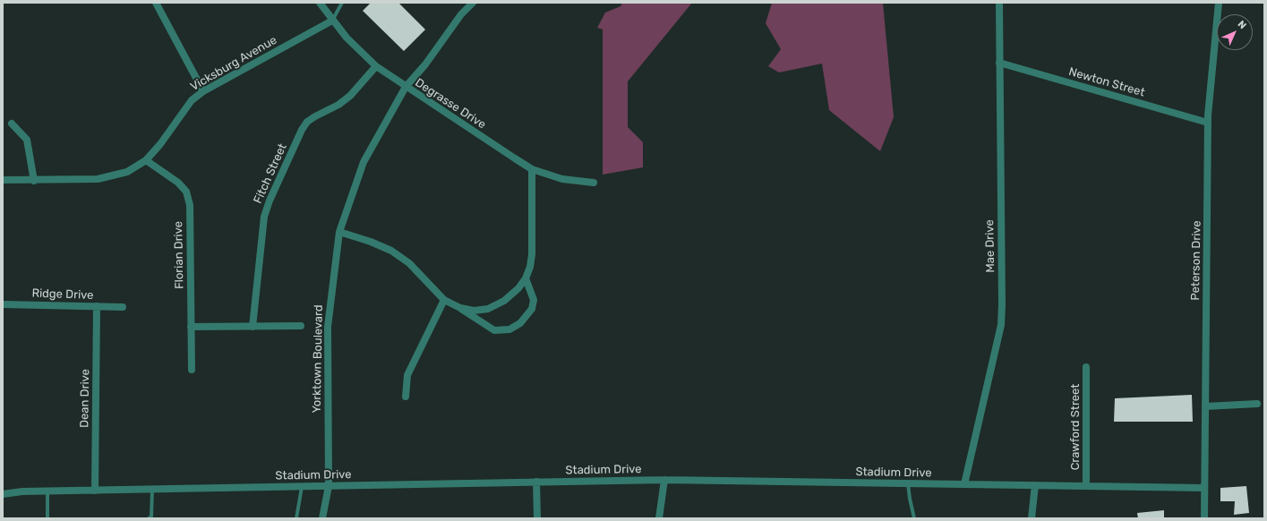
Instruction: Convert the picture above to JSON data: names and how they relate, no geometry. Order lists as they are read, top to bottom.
{
  "streets": {
    "street": [
      "Vicksburg Avenue",
      "Newton Street",
      "Degrasse Drive",
      "Fitch Street",
      "Mae Drive",
      "Florian Drive",
      "Peterson Drive",
      "Ridge Drive",
      "Yorktown Boulevard",
      "Dean Drive",
      "Crawford Street",
      "Stadium Drive"
    ]
  },
  "crossings": [
    ["Vicksburg Avenue", "Degrasse Drive"],
    ["Vicksburg Avenue", "Florian Drive"],
    ["Newton Street", "Mae Drive"],
    ["Newton Street", "Peterson Drive"],
    ["Degrasse Drive", "Fitch Street"],
    ["Degrasse Drive", "Yorktown Boulevard"],
    ["Mae Drive", "Stadium Drive"],
    ["Peterson Drive", "Stadium Drive"],
    ["Ridge Drive", "Dean Drive"],
    ["Yorktown Boulevard", "Stadium Drive"],
    ["Dean Drive", "Stadium Drive"],
    ["Crawford Street", "Stadium Drive"]
  ],
  "north": "top right"
}
